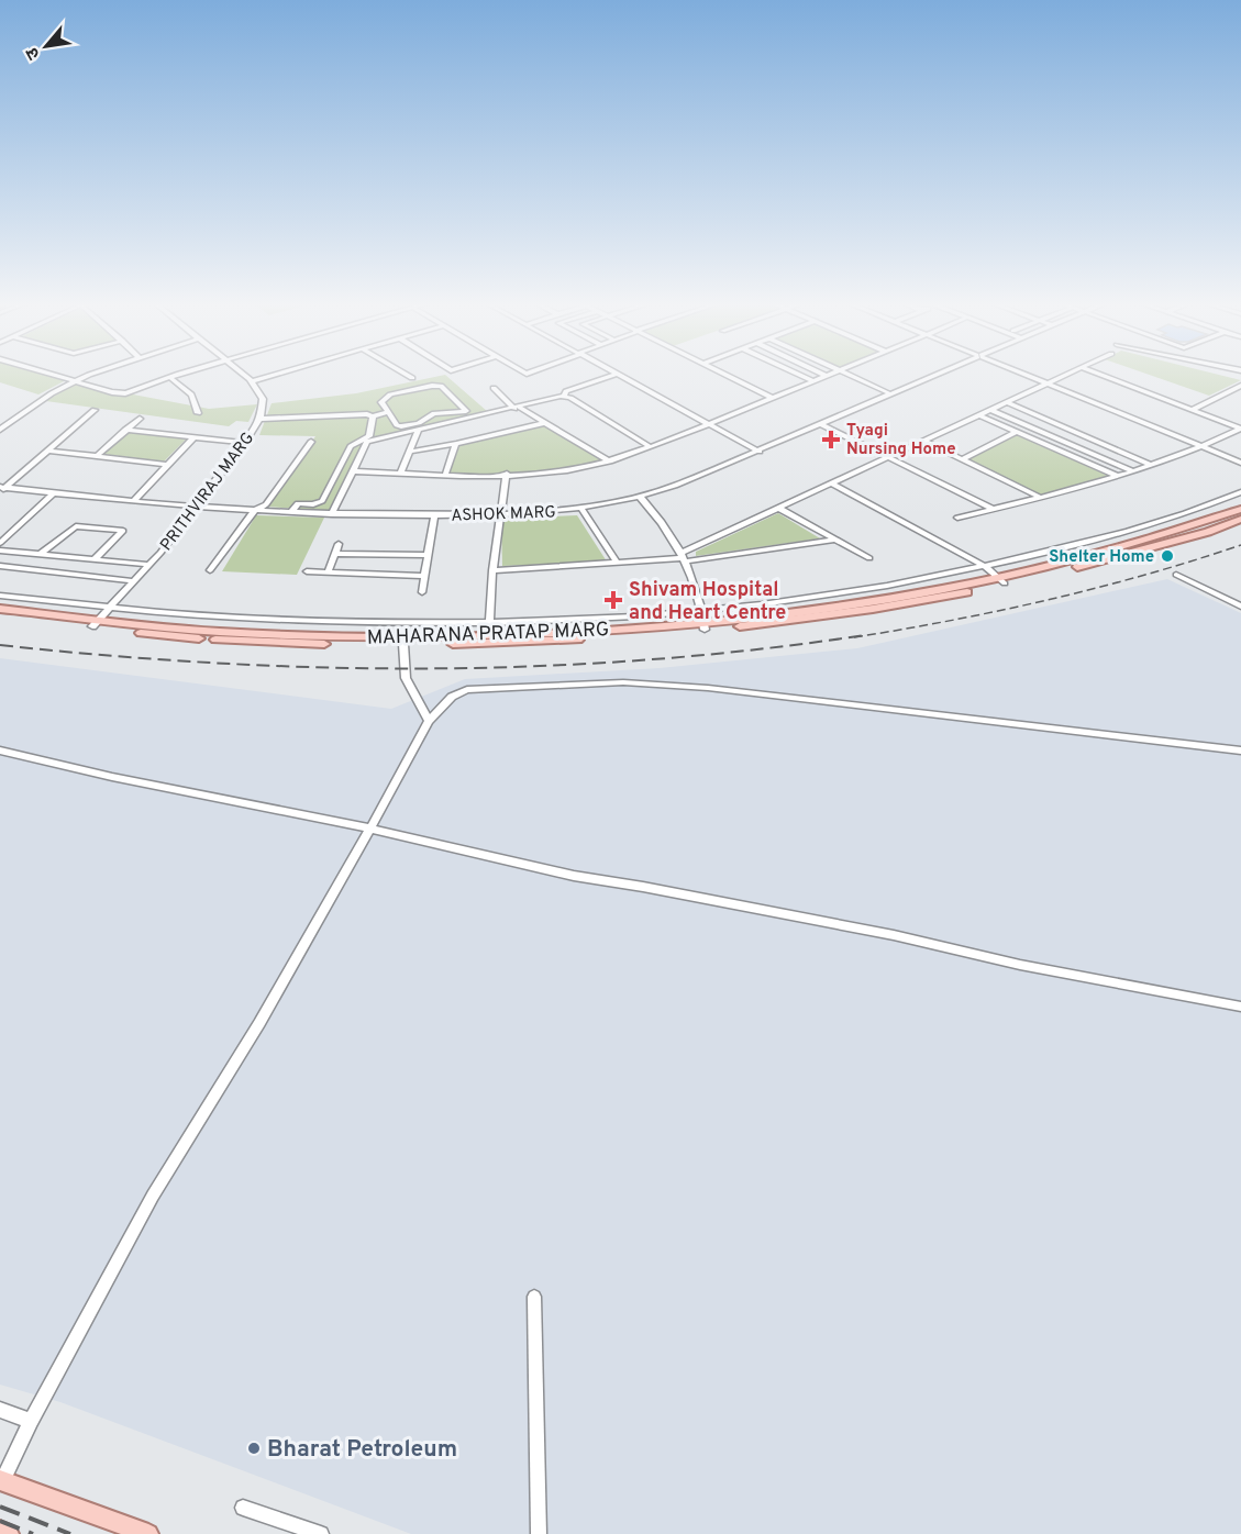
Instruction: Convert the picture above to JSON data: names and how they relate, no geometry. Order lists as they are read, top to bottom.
{
  "streets": {
    "main road": ["MAHARANA PRATAP MARG"],
    "street": ["PRITHVIRAJ MARG", "ASHOK MARG"]
  },
  "crossings": [
    ["PRITHVIRAJ MARG", "ASHOK MARG"],
    ["PRITHVIRAJ MARG", "MAHARANA PRATAP MARG"]
  ],
  "places": {
    "health": ["Tyagi Nursing Home", "Shivam Hospital and Heart Centre"],
    "other": ["Shelter Home", "Bharat Petroleum"]
  },
  "north": "bottom left"
}
